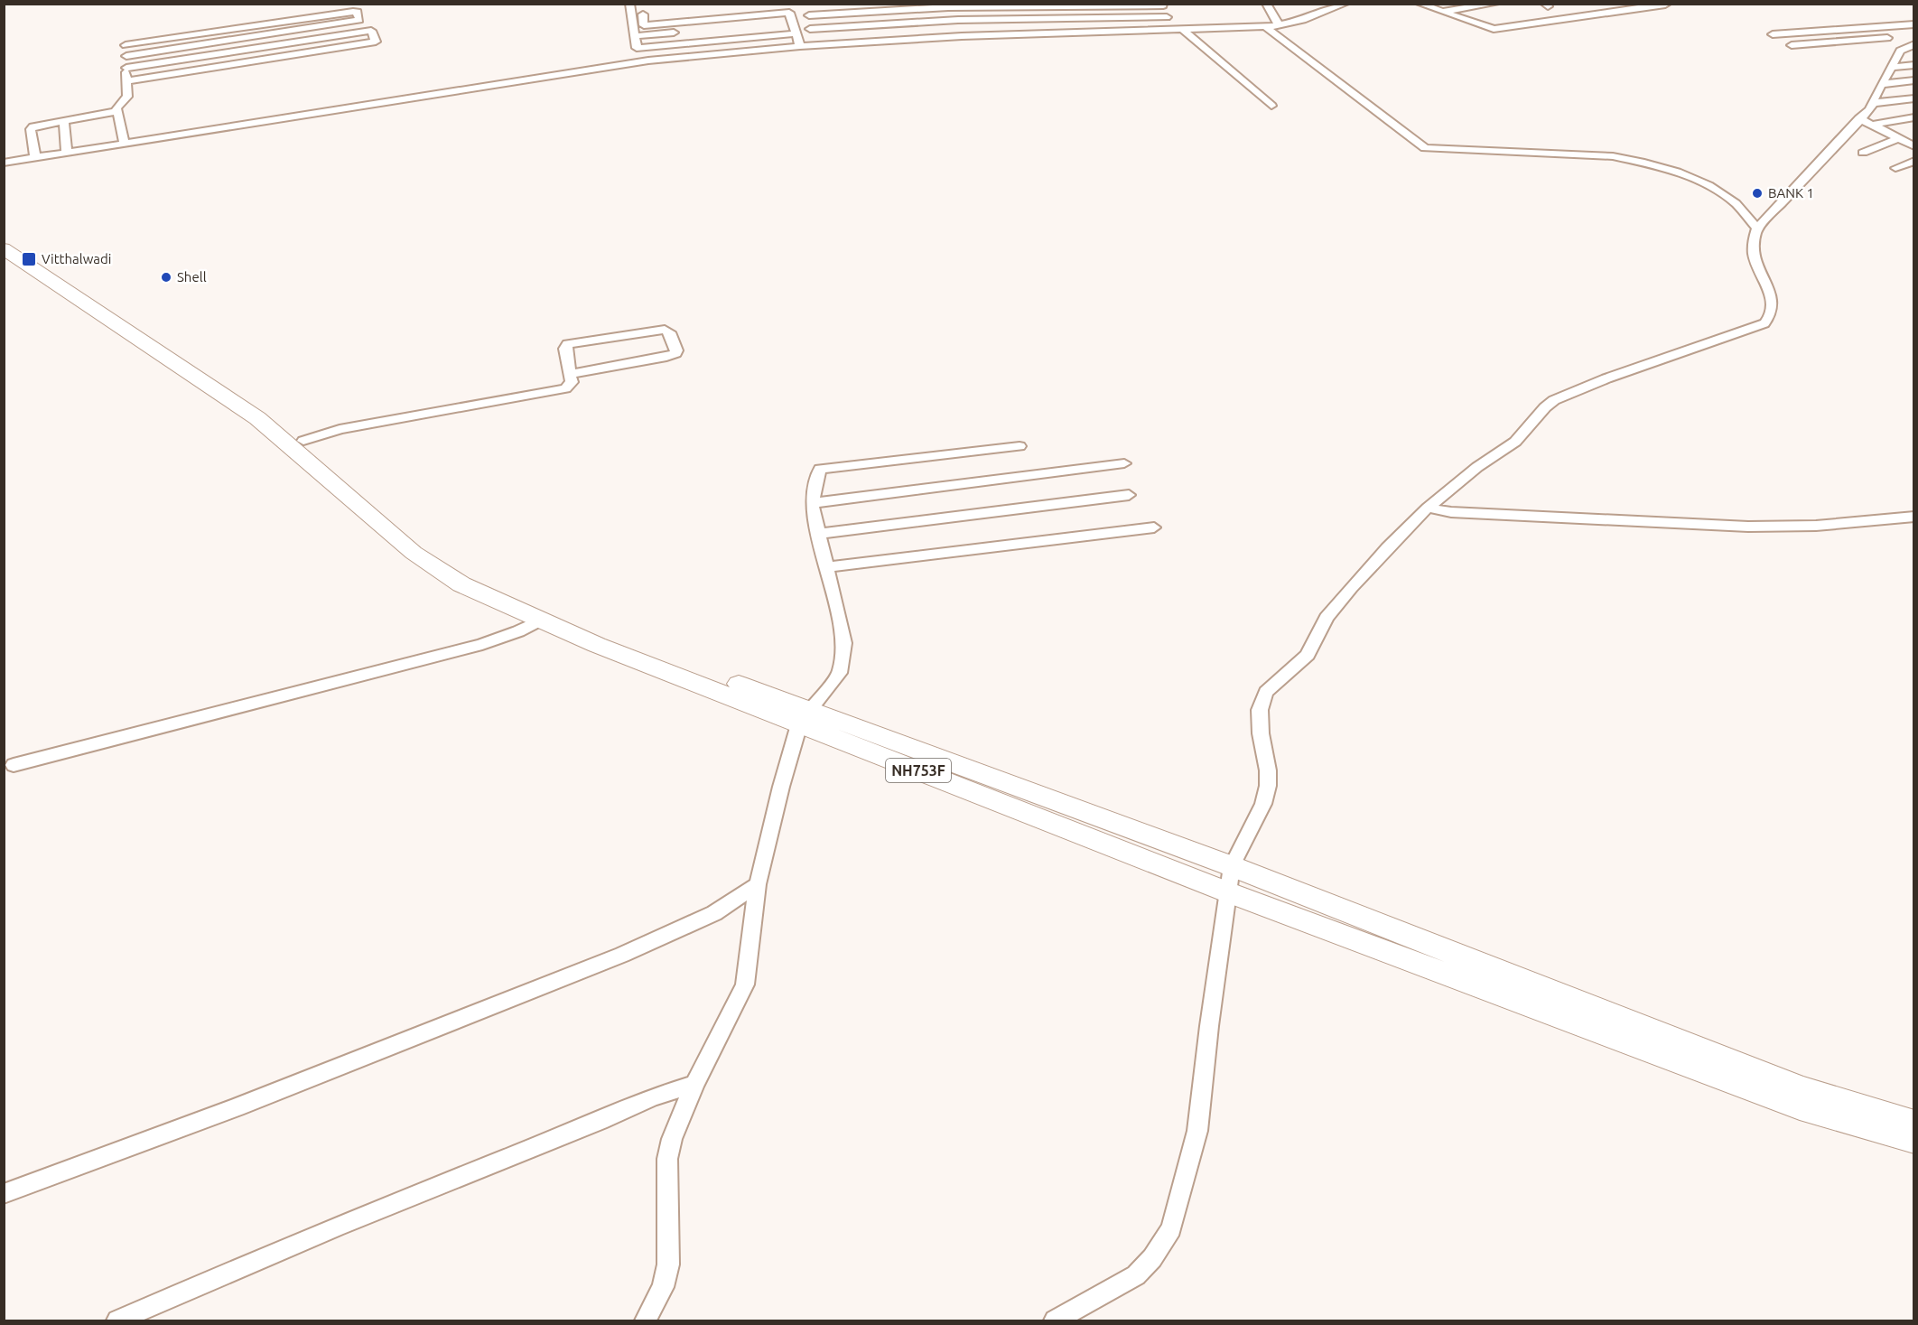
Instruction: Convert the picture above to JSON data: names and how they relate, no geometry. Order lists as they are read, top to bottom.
{
  "streets": {
    "highway": ["NH753F"]
  },
  "places": {
    "other": ["BANK 1", "Shell"],
    "transit": ["Vitthalwadi"]
  }
}
